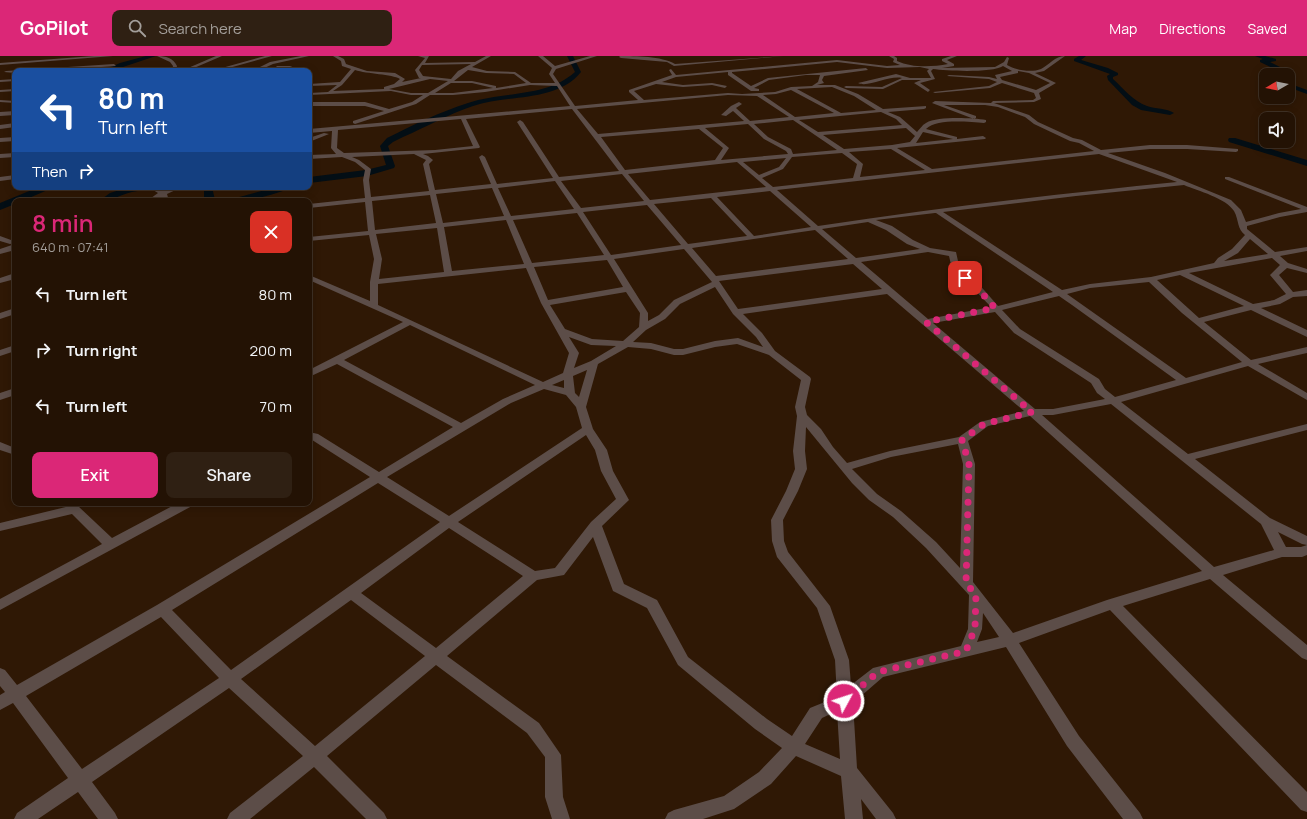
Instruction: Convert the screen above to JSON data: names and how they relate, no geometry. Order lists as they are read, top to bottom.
{
  "north": "left",
  "page": {
    "header": "GoPilot",
    "search": "Search here",
    "nav": ["Map", "Directions", "Saved"],
    "turn": ["80 m", "Turn left"],
    "then": "Then",
    "heading": ["8 min", "640 m · 07:41"],
    "list": [
      {
        "name": "Turn left",
        "value": "80 m"
      },
      {
        "name": "Turn right",
        "value": "200 m"
      },
      {
        "name": "Turn left",
        "value": "70 m"
      }
    ],
    "buttons": ["Exit", "Share"]
  }
}
